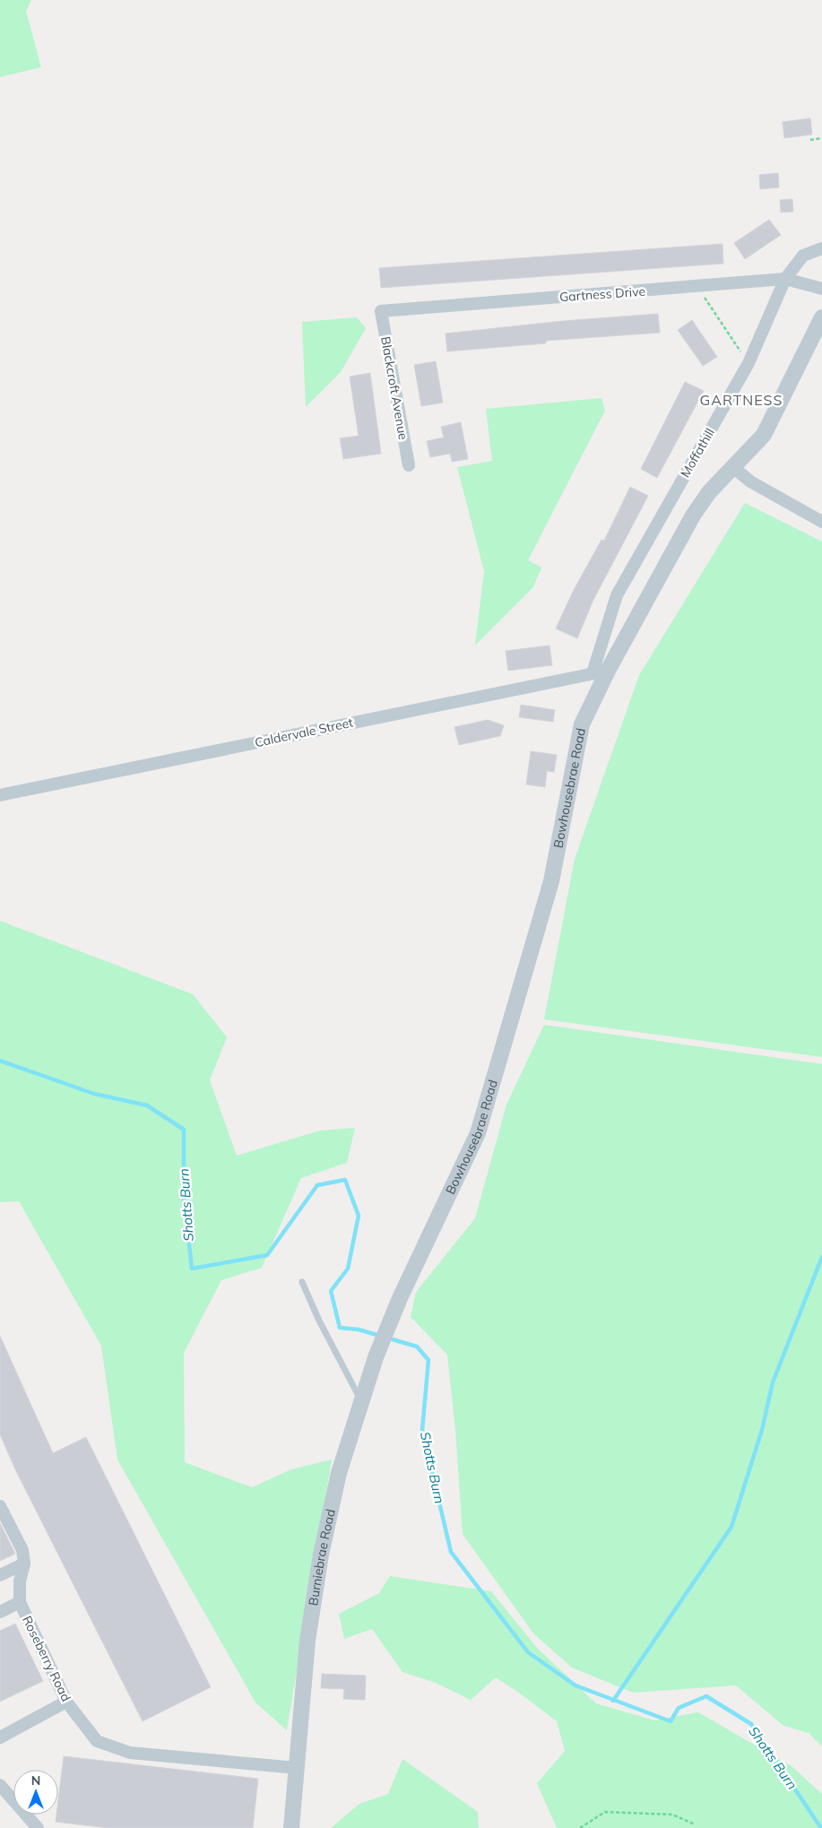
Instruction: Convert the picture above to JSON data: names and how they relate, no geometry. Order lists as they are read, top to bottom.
{
  "streets": {
    "street": [
      "Gartness Drive",
      "Blackcroft Avenue",
      "Moffathill",
      "Caldervale Street",
      "Bowhousebrae Road",
      "Burniebrae Road",
      "Roseberry Road"
    ]
  },
  "crossings": [
    ["Gartness Drive", "Blackcroft Avenue"],
    ["Gartness Drive", "Moffathill"],
    ["Moffathill", "Caldervale Street"],
    ["Moffathill", "Bowhousebrae Road"],
    ["Caldervale Street", "Bowhousebrae Road"],
    ["Bowhousebrae Road", "Burniebrae Road"],
    ["Burniebrae Road", "Roseberry Road"]
  ],
  "districts": ["GARTNESS"],
  "water": ["Shotts Burn"],
  "north": "top"
}
